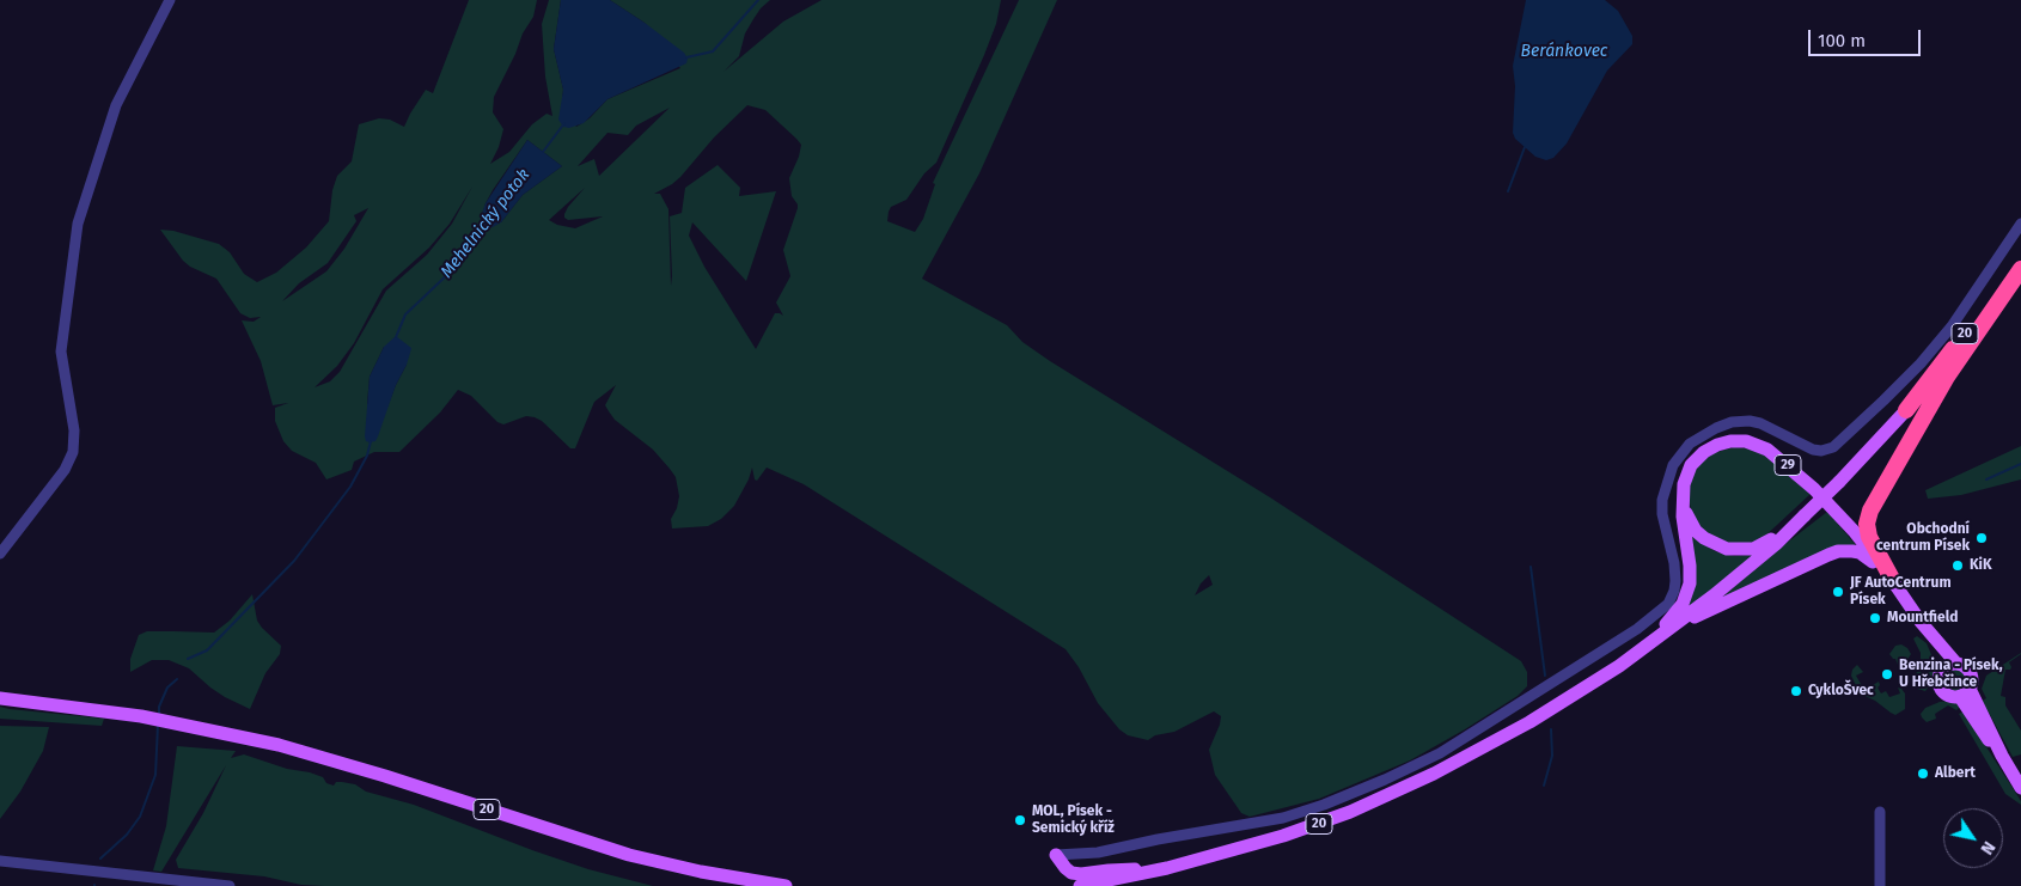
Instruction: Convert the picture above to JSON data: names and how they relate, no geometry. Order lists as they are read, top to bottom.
{
  "streets": {
    "highway": ["20"],
    "main road": ["29"]
  },
  "water": ["Beránkovec", "Mehelnický potok"],
  "places": [
    "Obchodní centrum Písek",
    "KiK",
    "JF AutoCentrum Písek",
    "Mountfield",
    "Benzina - Písek, U Hřebčince",
    "CykloŠvec",
    "Albert",
    "MOL, Písek - Semický kříž"
  ],
  "scale_bar": "100 m",
  "north": "bottom right"
}
